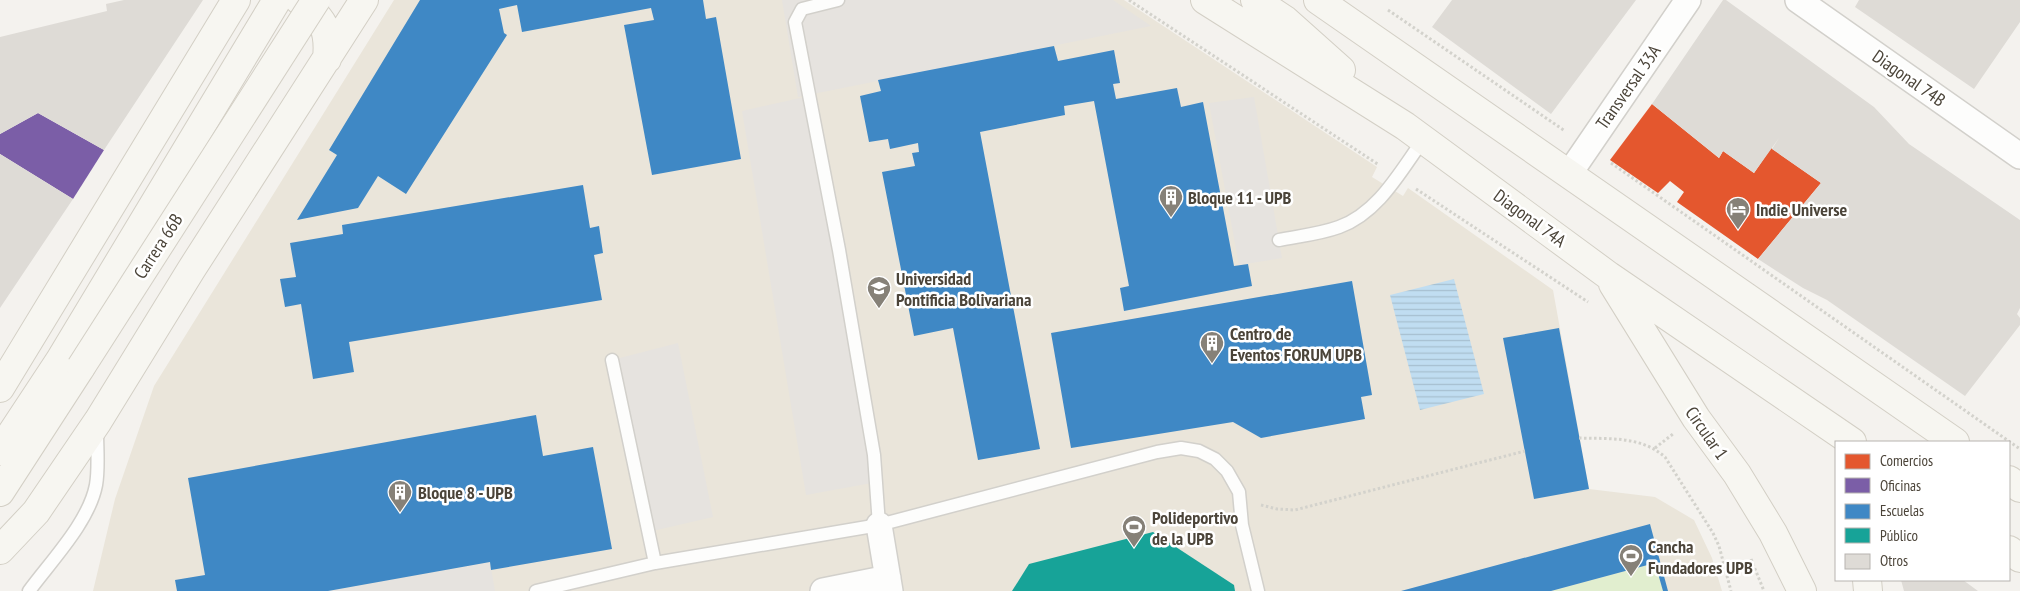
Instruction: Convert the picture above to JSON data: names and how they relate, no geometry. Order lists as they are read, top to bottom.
{
  "streets": {
    "main road": ["Diagonal 74A", "Carrera 66B", "Circular 1"],
    "street": ["Diagonal 74B", "Transversal 33A"]
  },
  "crossings": [
    ["Diagonal 74A", "Circular 1"]
  ],
  "places": {
    "building": ["Bloque 11 - UPB", "Centro de Eventos FORUM UPB", "Bloque 8 - UPB"],
    "hotel": ["Indie Universe"],
    "school or university": ["Universidad Pontificia Bolivariana"],
    "sports": ["Polideportivo de la UPB", "Cancha Fundadores UPB"]
  },
  "legend": [
    "Comercios",
    "Oficinas",
    "Escuelas",
    "Público",
    "Otros"
  ]
}
